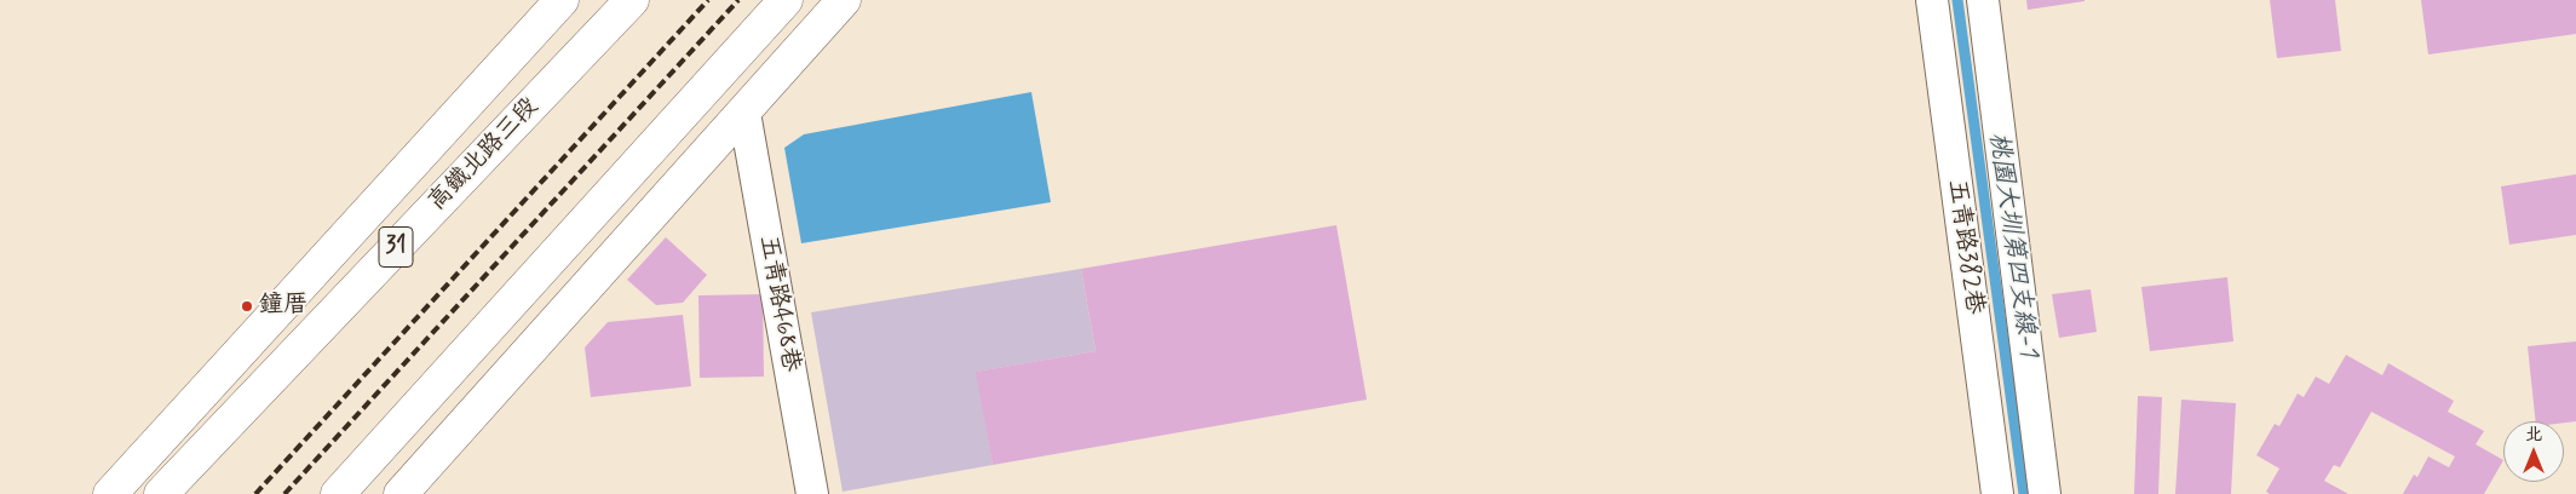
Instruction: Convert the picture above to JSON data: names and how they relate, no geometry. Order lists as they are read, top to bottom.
{
  "streets": {
    "main road": ["高鐵北路三段", "31"],
    "street": ["五青路382巷", "五青路468巷"]
  },
  "water": ["桃園大圳第四支線-1"],
  "places": ["鐘厝"],
  "north": "top"
}
